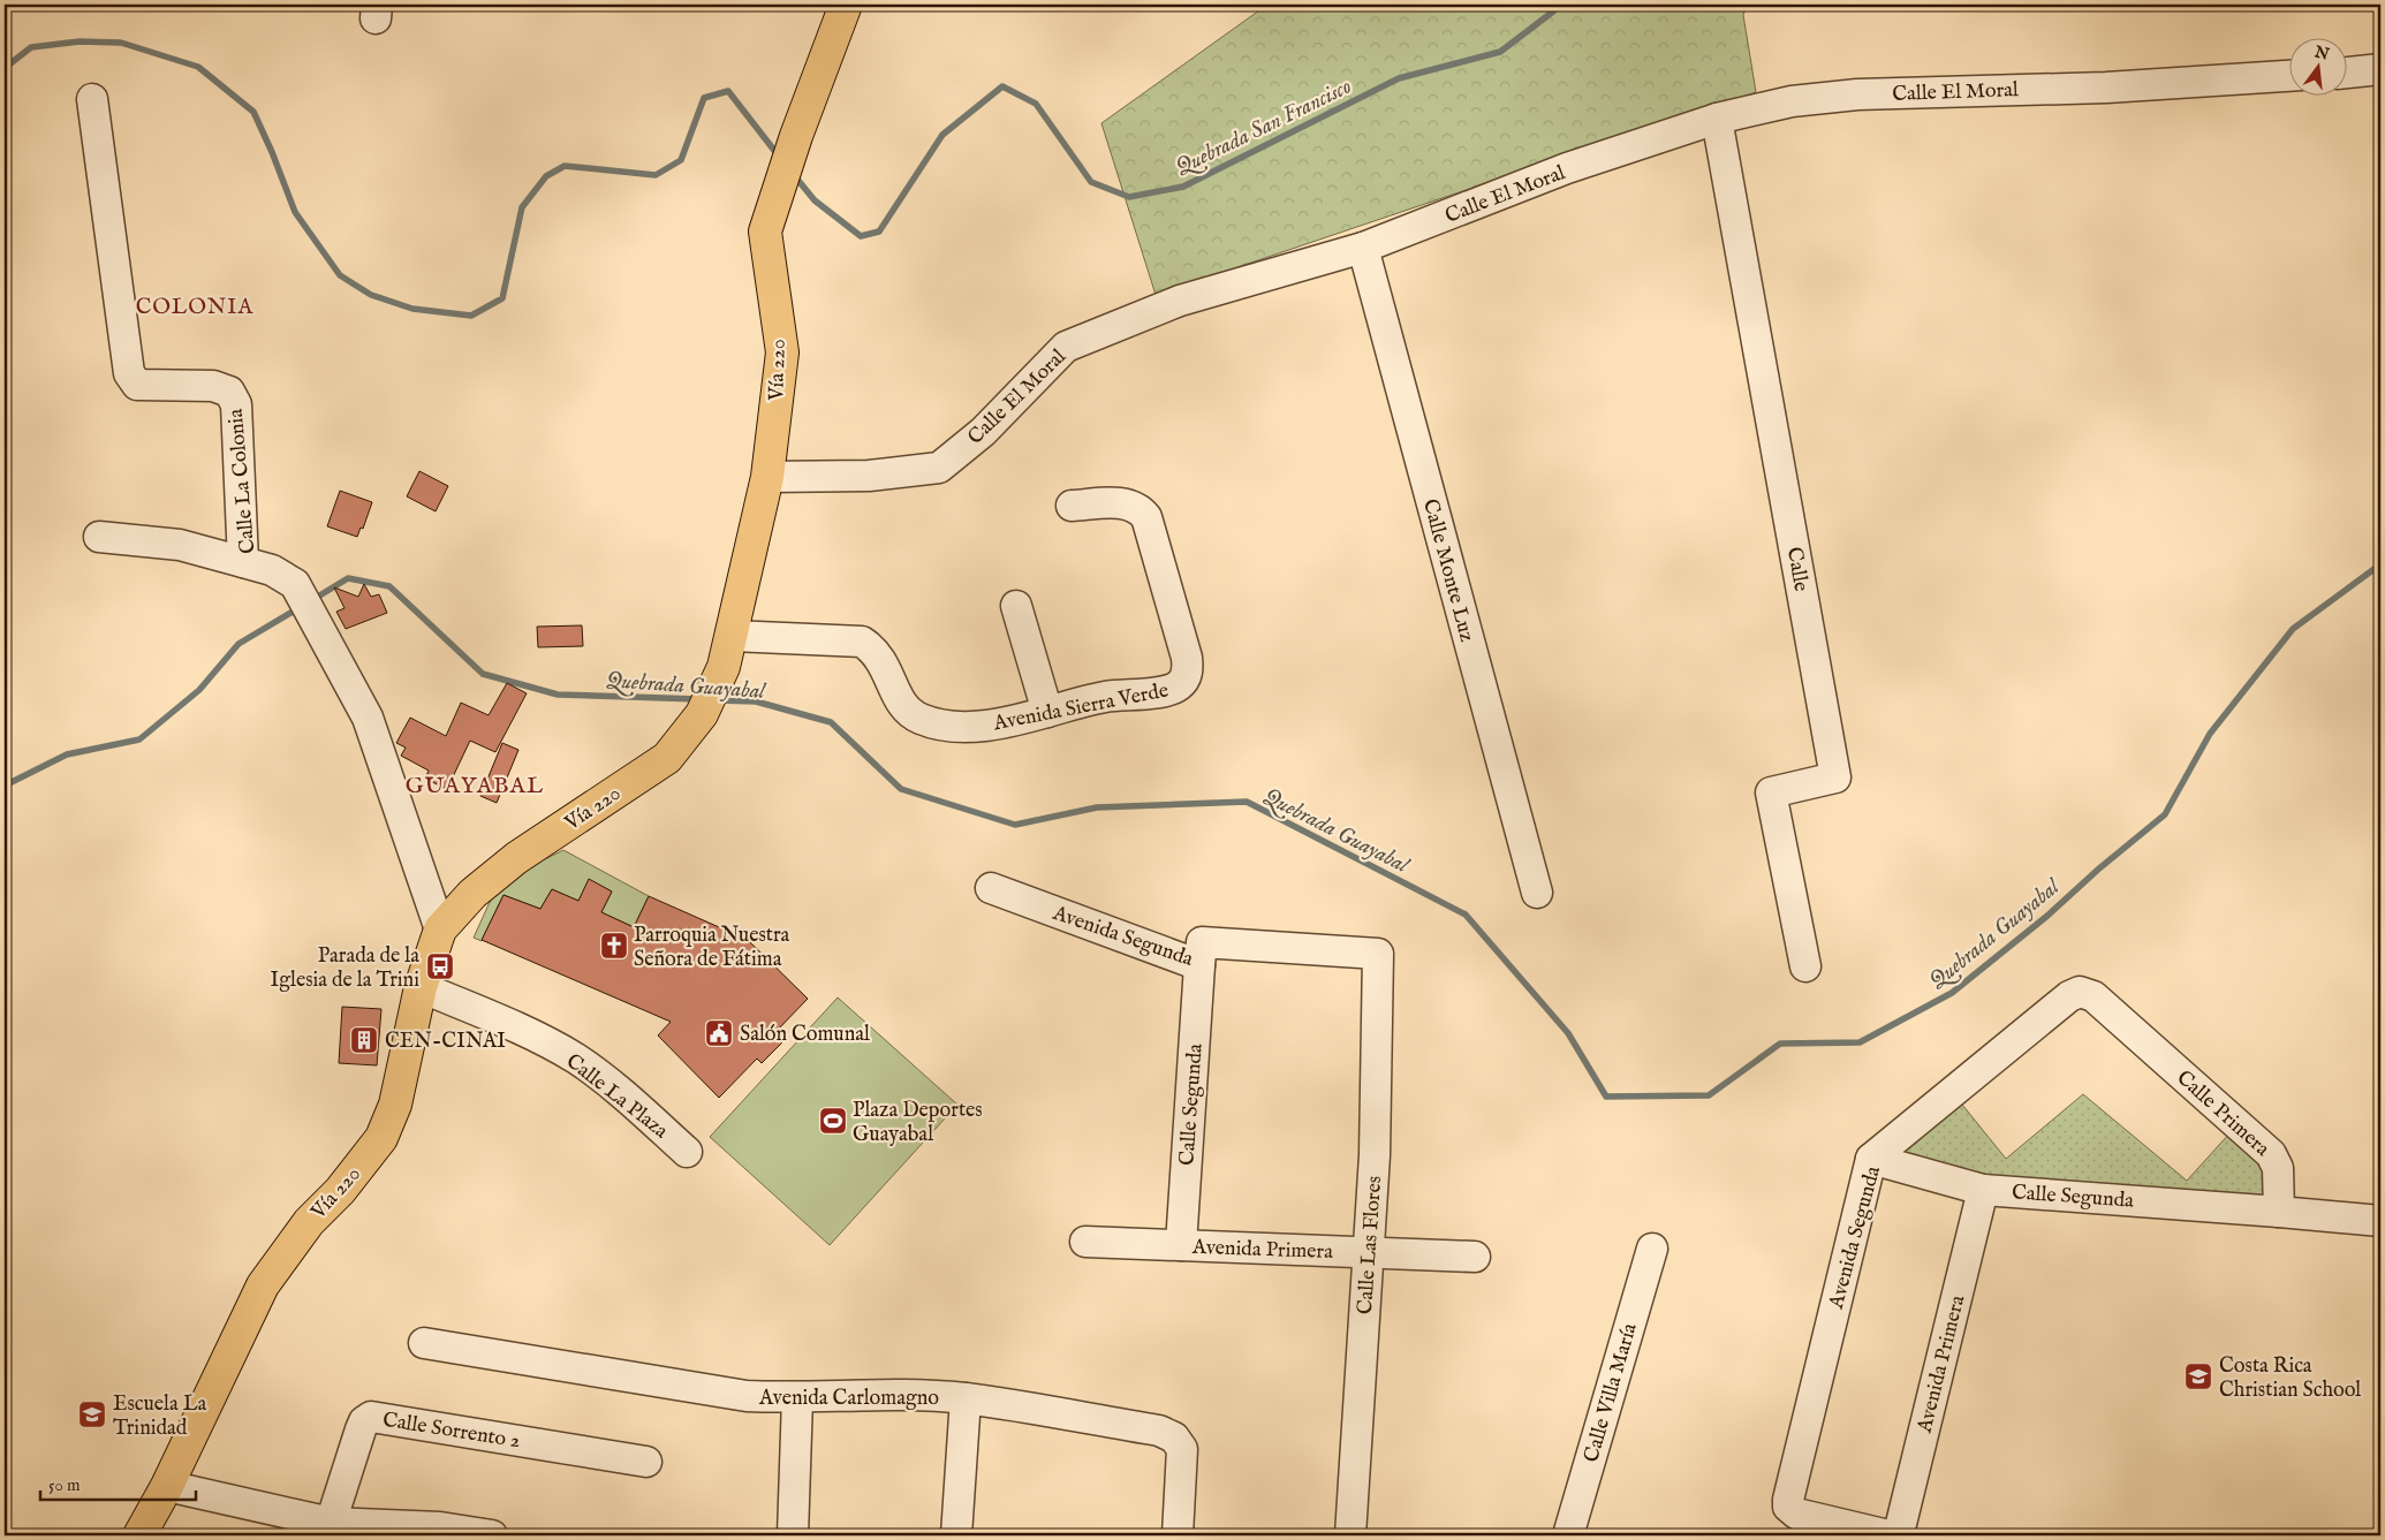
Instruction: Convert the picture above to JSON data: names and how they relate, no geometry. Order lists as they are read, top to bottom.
{
  "streets": {
    "main road": ["Vía 220"],
    "street": [
      "Calle El Moral",
      "Calle La Colonia",
      "Calle",
      "Calle Monte Luz",
      "Avenida Sierra Verde",
      "Avenida Segunda",
      "Calle La Plaza",
      "Calle Segunda",
      "Calle Primera",
      "Calle Las Flores",
      "Avenida Primera",
      "Calle Villa María",
      "Avenida Carlomagno",
      "Calle Sorrento 2"
    ]
  },
  "crossings": [
    ["Calle El Moral", "Vía 220"],
    ["Calle El Moral", "Calle"],
    ["Calle El Moral", "Calle Monte Luz"],
    ["Vía 220", "Calle La Colonia"],
    ["Vía 220", "Avenida Sierra Verde"],
    ["Vía 220", "Calle La Plaza"],
    ["Avenida Segunda", "Calle Segunda"],
    ["Avenida Segunda", "Calle Primera"],
    ["Avenida Segunda", "Calle Las Flores"],
    ["Calle Segunda", "Calle Primera"],
    ["Calle Segunda", "Avenida Primera"],
    ["Calle Las Flores", "Avenida Primera"]
  ],
  "districts": ["COLONIA", "GUAYABAL"],
  "water": ["Quebrada San Francisco", "Quebrada Guayabal"],
  "places": {
    "church": ["Parroquia Nuestra Señora de Fátima"],
    "bus stop": ["Parada de la Iglesia de la Trini"],
    "public building": ["Salón Comunal"],
    "building": ["CEN-CINAI"],
    "sports": ["Plaza Deportes Guayabal"],
    "school or university": ["Costa Rica Christian School", "Escuela La Trinidad"]
  },
  "scale_bar": "50 m",
  "north": "top"
}
